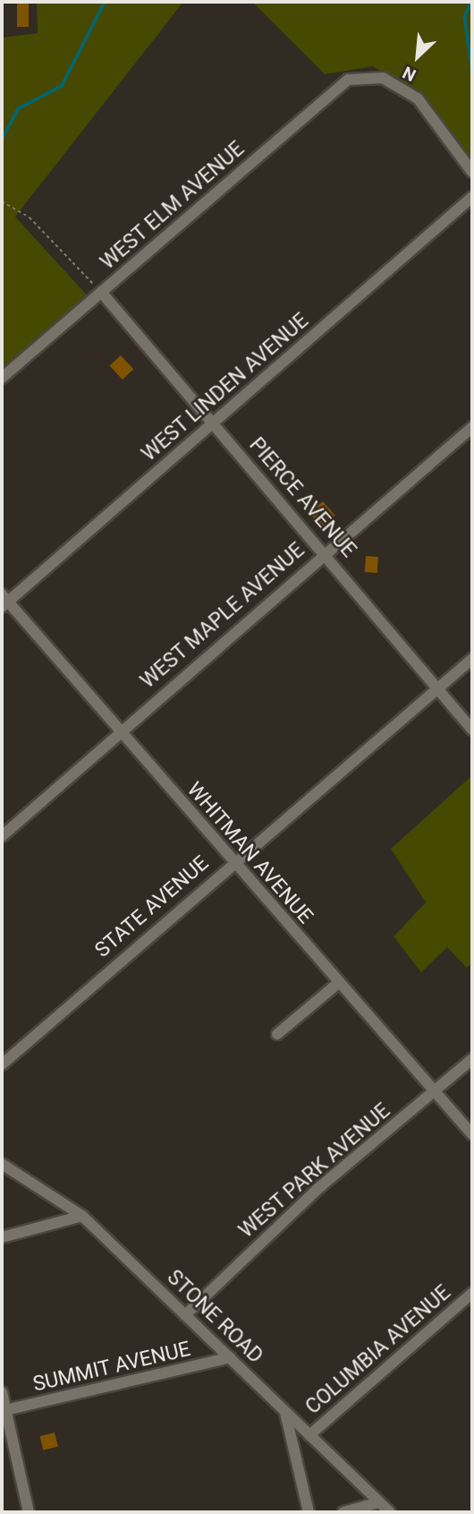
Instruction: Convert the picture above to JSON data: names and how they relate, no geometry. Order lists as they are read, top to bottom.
{
  "streets": {
    "street": [
      "WEST ELM AVENUE",
      "WEST LINDEN AVENUE",
      "PIERCE AVENUE",
      "WEST MAPLE AVENUE",
      "WHITMAN AVENUE",
      "STATE AVENUE",
      "WEST PARK AVENUE",
      "STONE ROAD",
      "COLUMBIA AVENUE",
      "SUMMIT AVENUE"
    ]
  },
  "crossings": [
    ["WEST ELM AVENUE", "PIERCE AVENUE"],
    ["WEST LINDEN AVENUE", "PIERCE AVENUE"],
    ["WEST LINDEN AVENUE", "WHITMAN AVENUE"],
    ["PIERCE AVENUE", "WEST MAPLE AVENUE"],
    ["PIERCE AVENUE", "STATE AVENUE"],
    ["WEST MAPLE AVENUE", "WHITMAN AVENUE"],
    ["WHITMAN AVENUE", "STATE AVENUE"],
    ["WHITMAN AVENUE", "WEST PARK AVENUE"],
    ["WEST PARK AVENUE", "STONE ROAD"],
    ["STONE ROAD", "COLUMBIA AVENUE"],
    ["STONE ROAD", "SUMMIT AVENUE"]
  ],
  "north": "bottom left"
}
